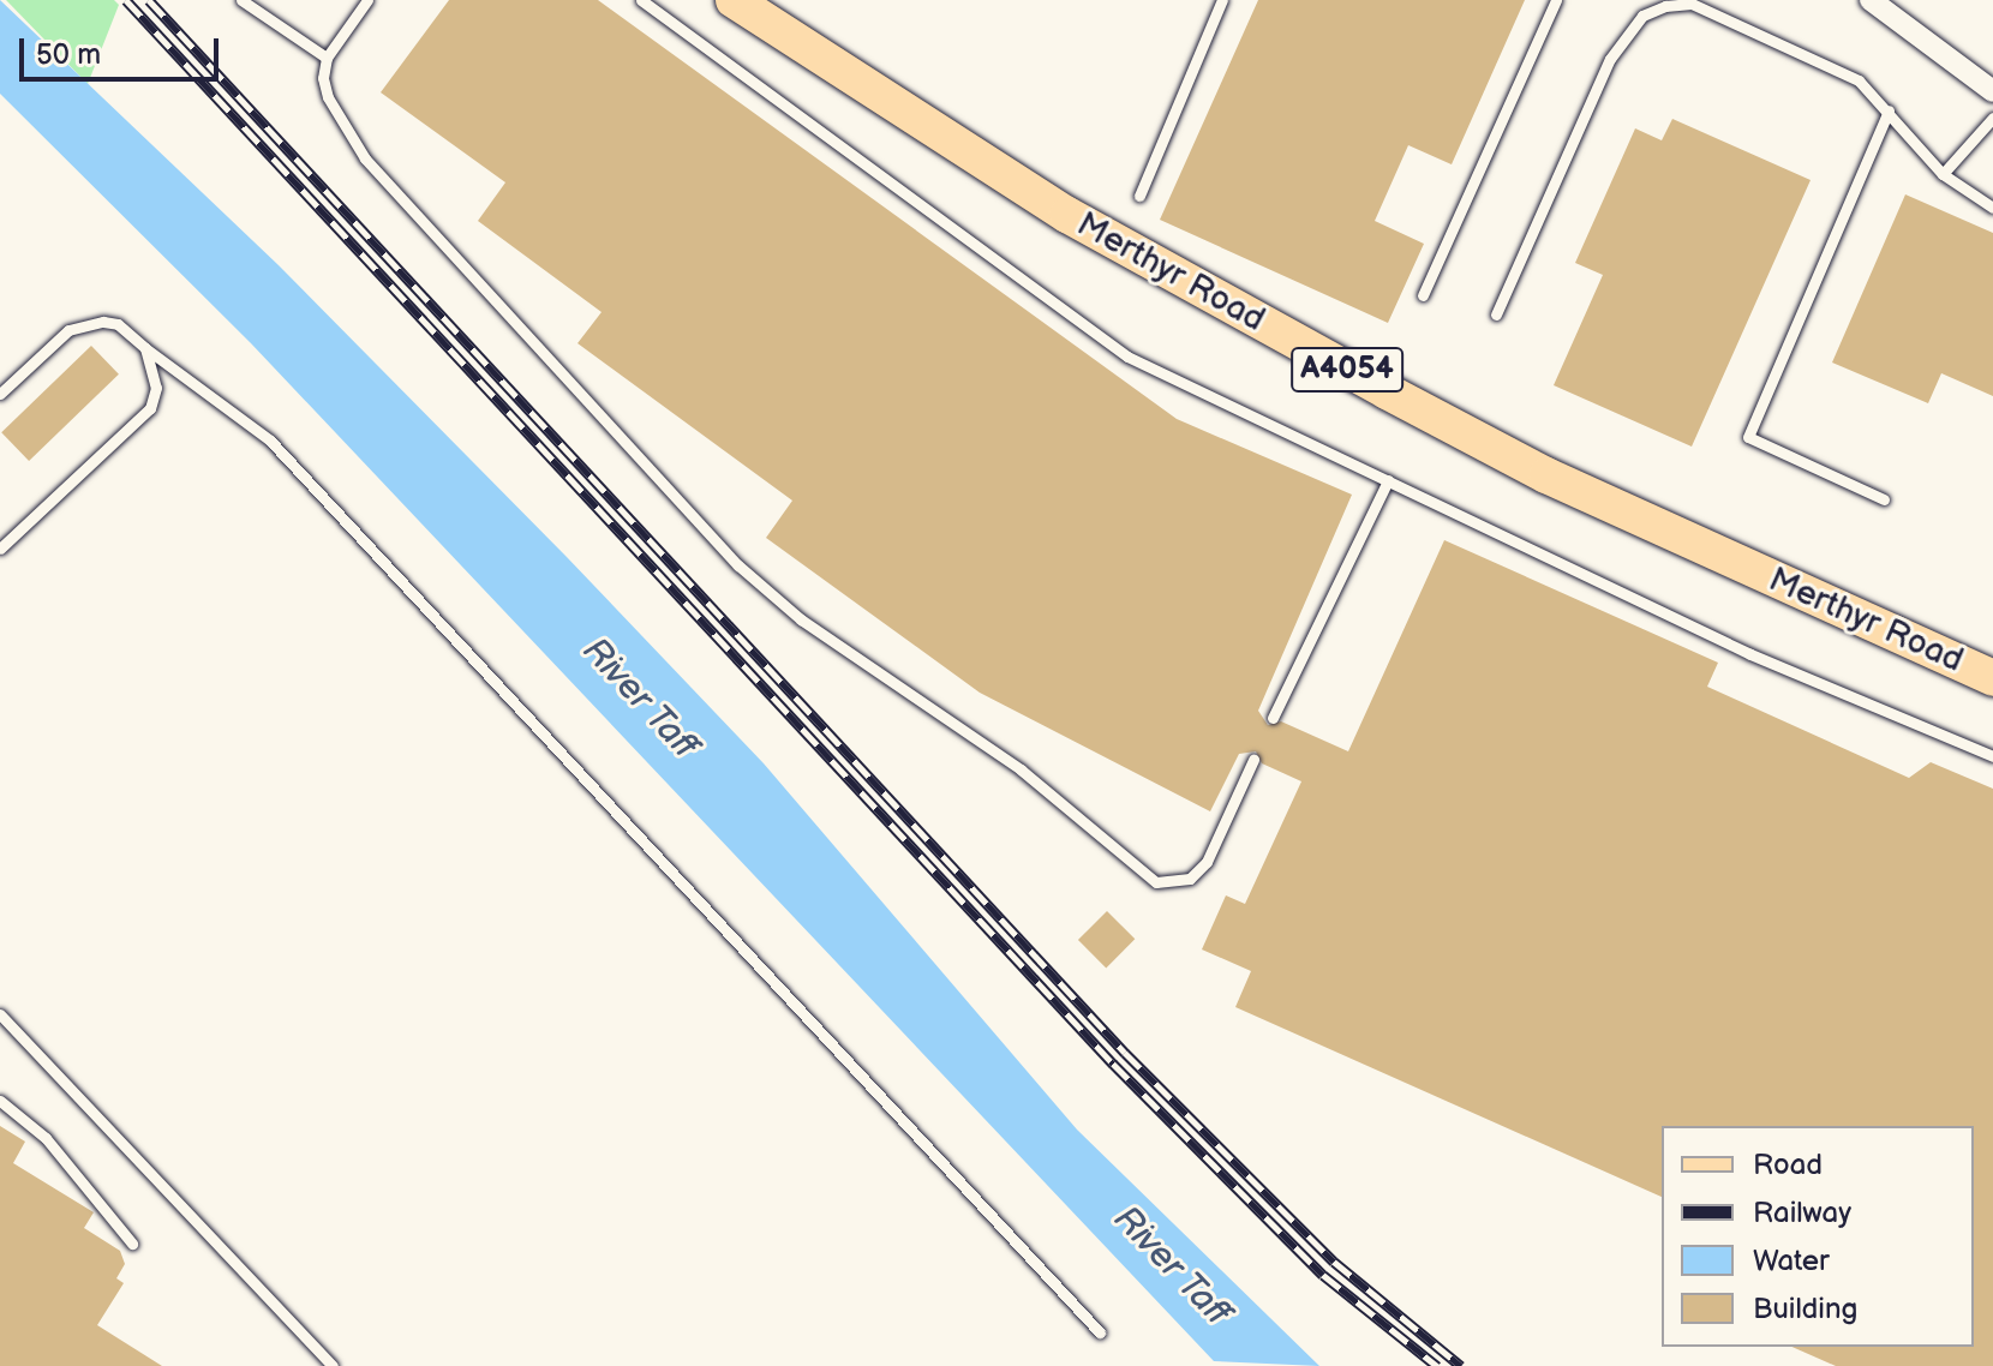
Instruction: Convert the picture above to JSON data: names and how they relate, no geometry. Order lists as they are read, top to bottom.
{
  "streets": {
    "main road": ["Merthyr Road", "A4054"]
  },
  "water": ["River Taff"],
  "legend": [
    "Road",
    "Railway",
    "Water",
    "Building"
  ],
  "scale_bar": "50 m"
}
